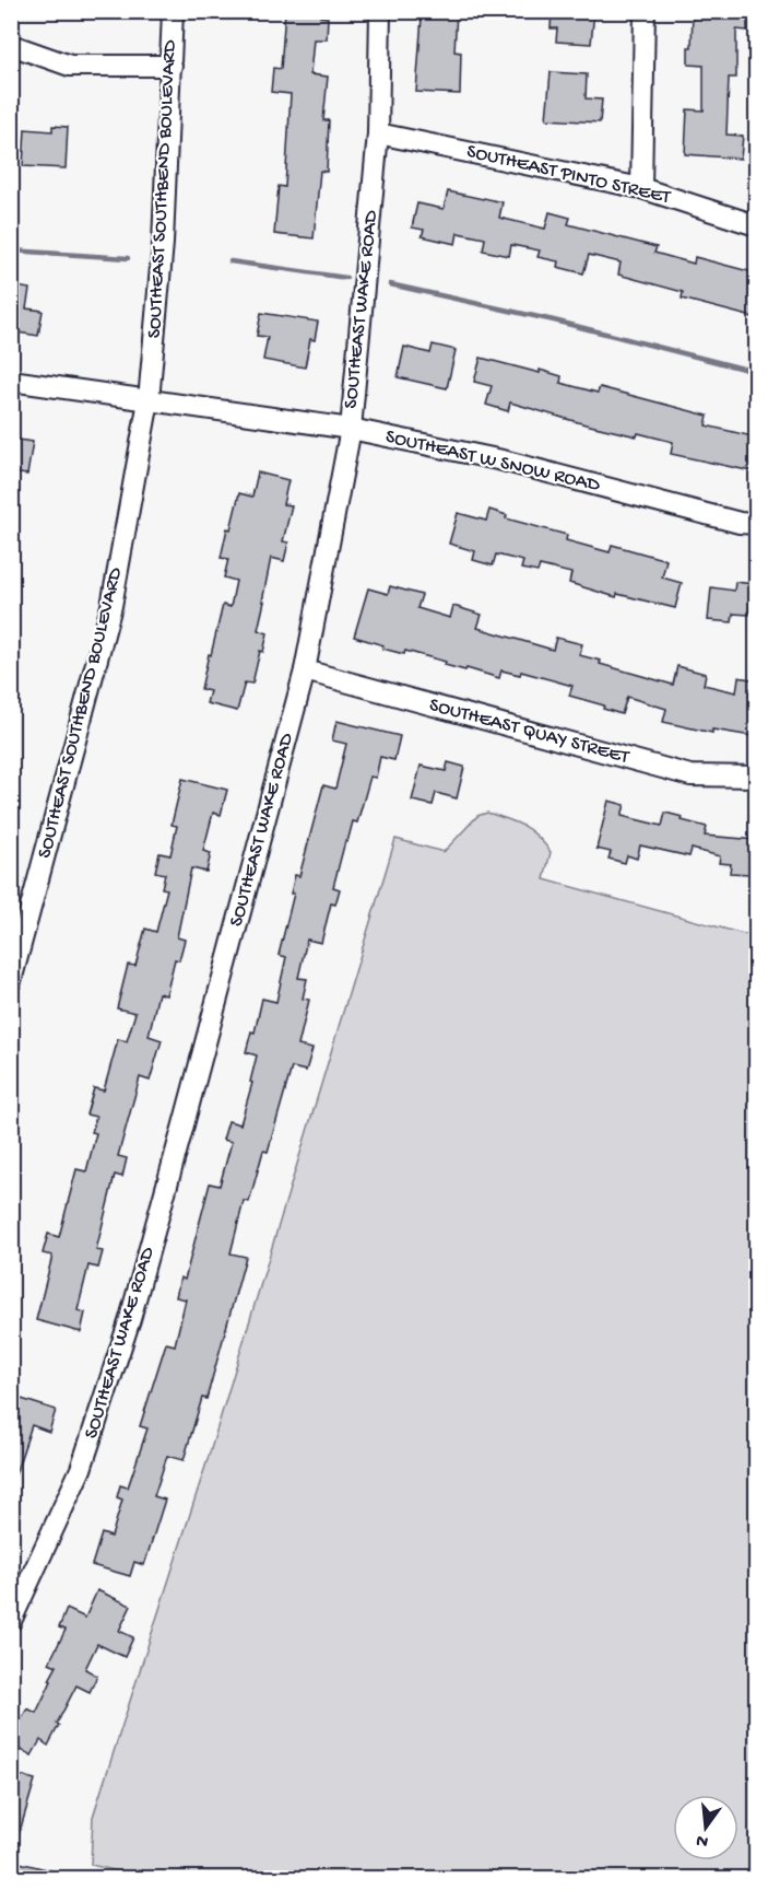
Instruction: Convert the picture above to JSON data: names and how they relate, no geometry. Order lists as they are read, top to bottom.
{
  "streets": {
    "street": [
      "SOUTHEAST PINTO STREET",
      "SOUTHEAST SOUTHBEND BOULEVARD",
      "SOUTHEAST WAKE ROAD",
      "SOUTHEAST W SNOW ROAD",
      "SOUTHEAST QUAY STREET"
    ]
  },
  "crossings": [
    ["SOUTHEAST PINTO STREET", "SOUTHEAST WAKE ROAD"],
    ["SOUTHEAST SOUTHBEND BOULEVARD", "SOUTHEAST W SNOW ROAD"],
    ["SOUTHEAST WAKE ROAD", "SOUTHEAST W SNOW ROAD"],
    ["SOUTHEAST WAKE ROAD", "SOUTHEAST QUAY STREET"]
  ],
  "north": "bottom"
}
